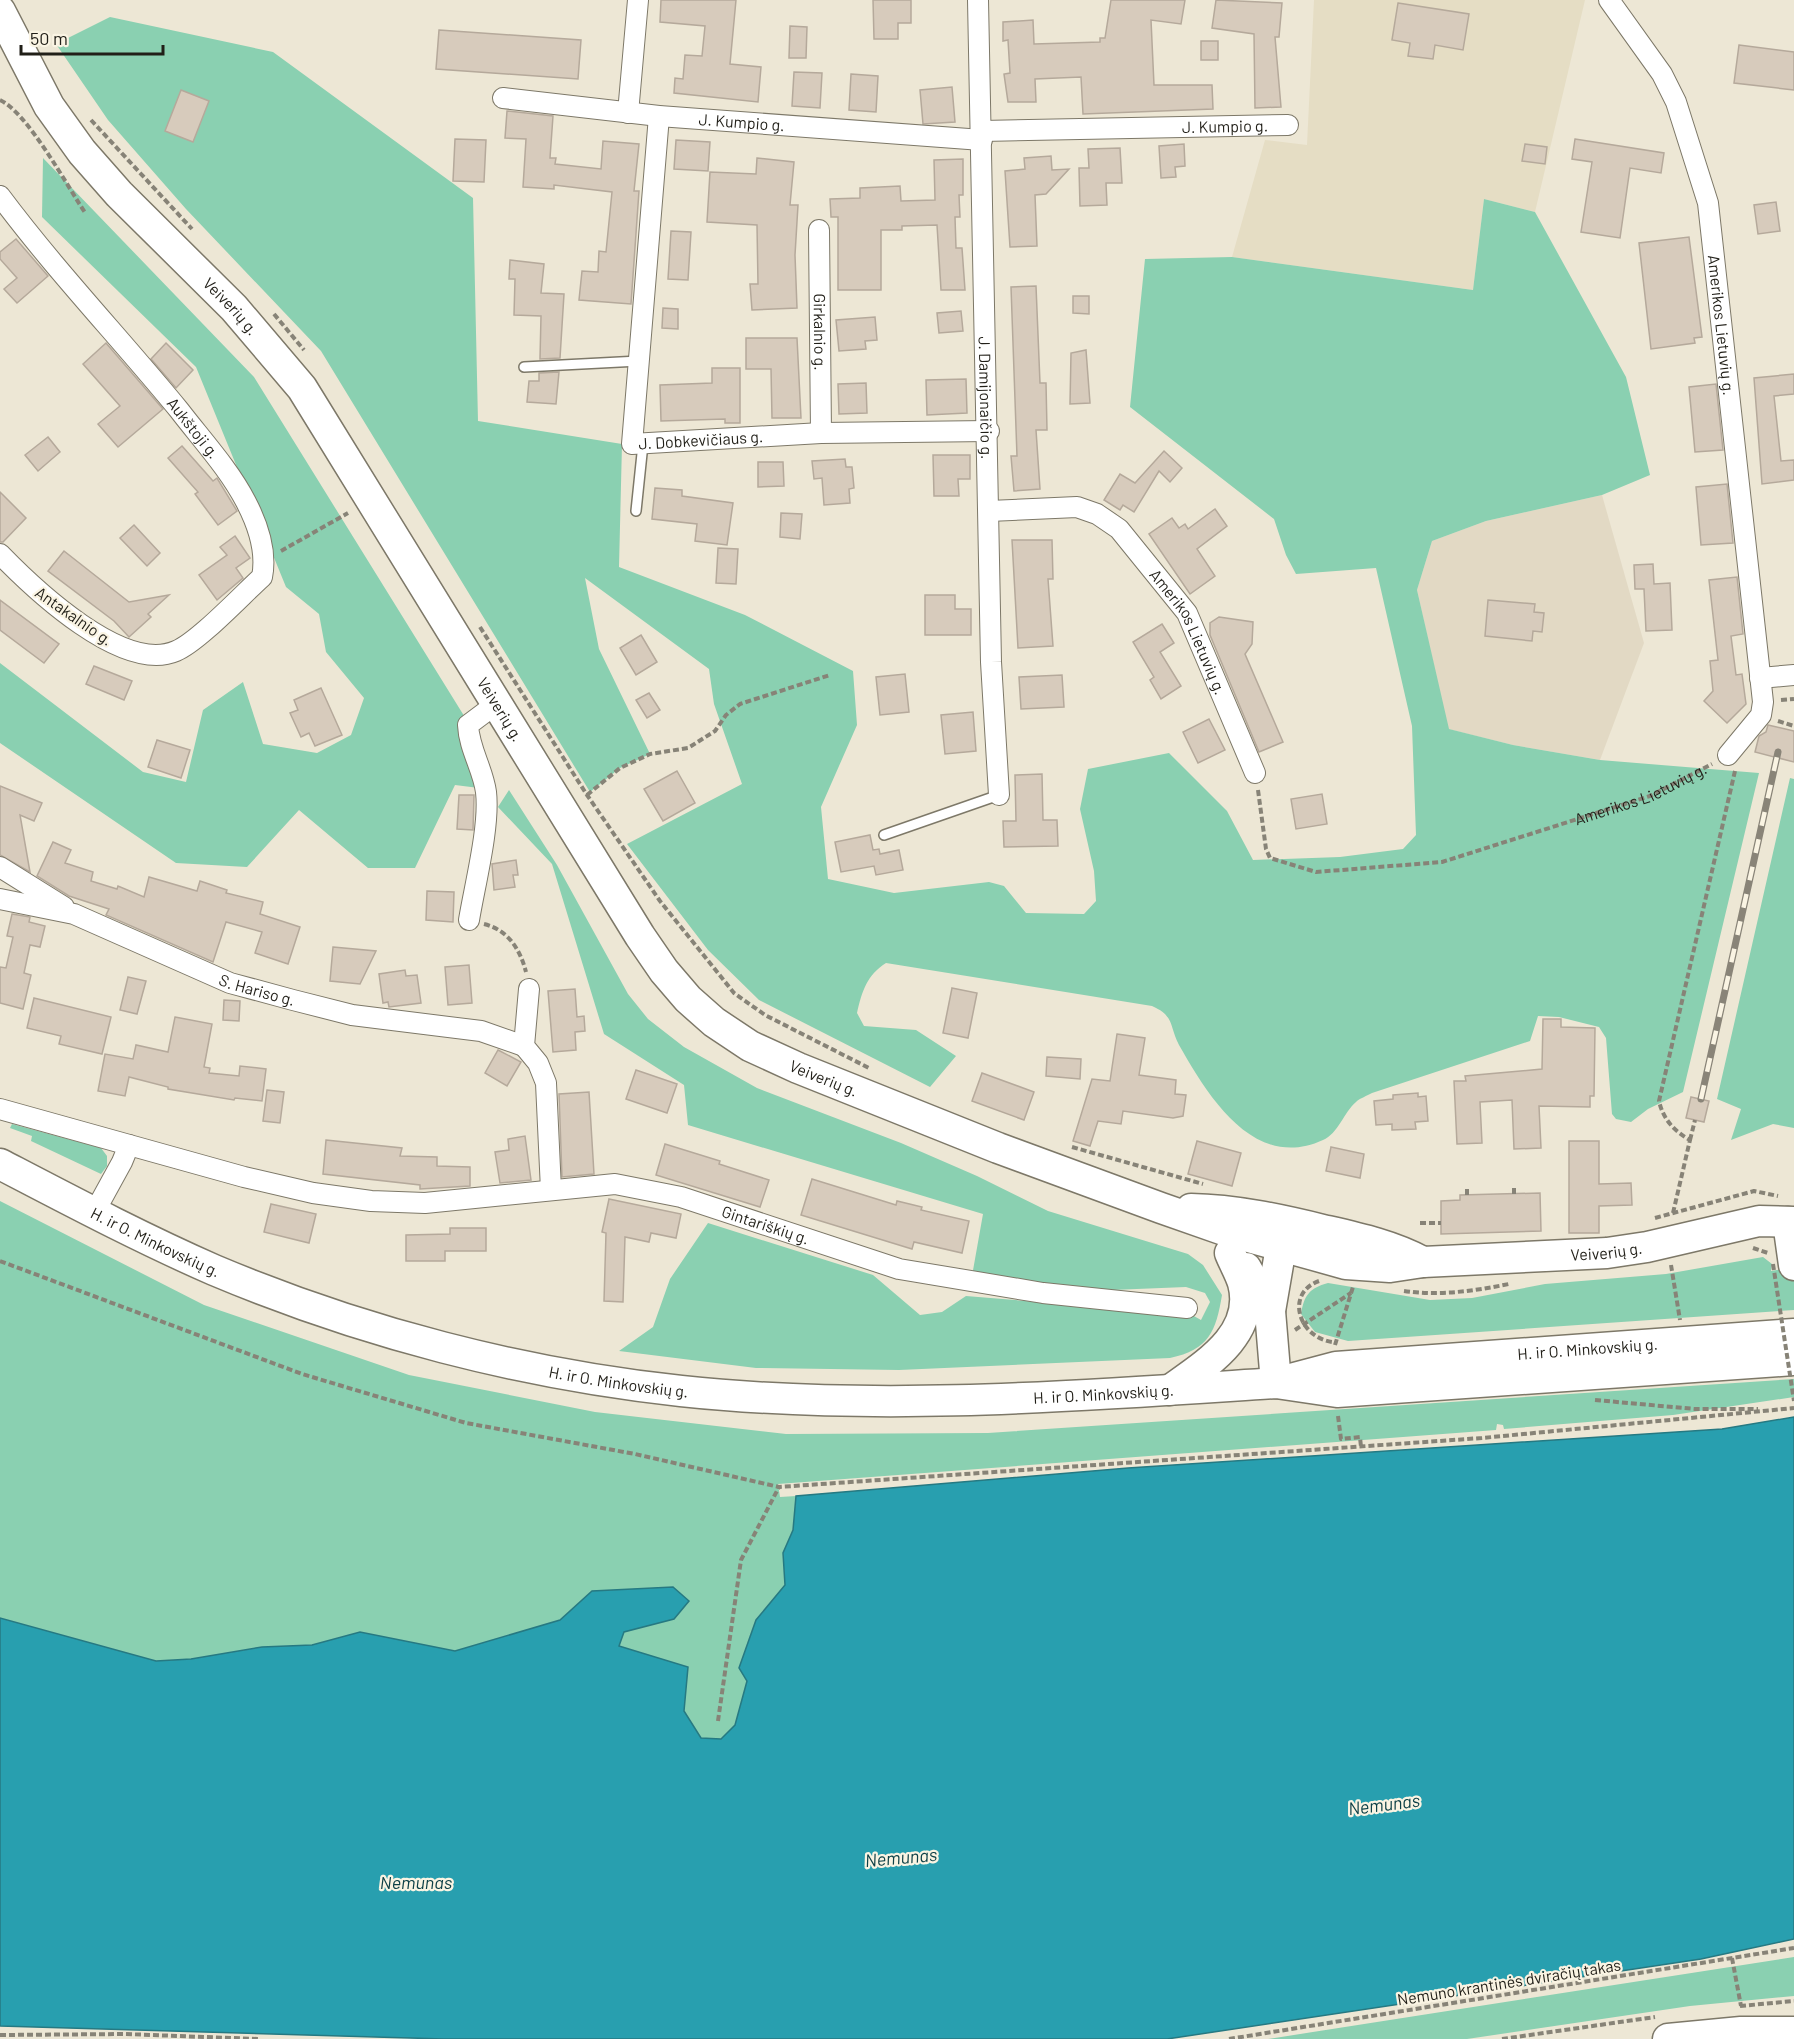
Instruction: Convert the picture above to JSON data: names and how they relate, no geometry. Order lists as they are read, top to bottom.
{
  "streets": {
    "main road": ["Veiverių g.", "H. ir O. Minkovskių g."],
    "street": [
      "J. Kumpio g.",
      "Amerikos Lietuvių g.",
      "Girkalnio g.",
      "J. Damijonaičio g.",
      "Aukštoji g.",
      "J. Dobkevičiaus g.",
      "Antakalnio g.",
      "S. Hariso g.",
      "Gintariškių g."
    ],
    "path": ["Nemuno krantinės dviračių takas"]
  },
  "crossings": [
    ["J. Kumpio g.", "J. Damijonaičio g."],
    ["J. Kumpio g.", "J. Dobkevičiaus g."],
    ["Amerikos Lietuvių g.", "J. Damijonaičio g."],
    ["Girkalnio g.", "J. Dobkevičiaus g."],
    ["J. Damijonaičio g.", "J. Dobkevičiaus g."],
    ["Aukštoji g.", "Antakalnio g."]
  ],
  "water": ["Nemunas"],
  "scale_bar": "50 m"
}
